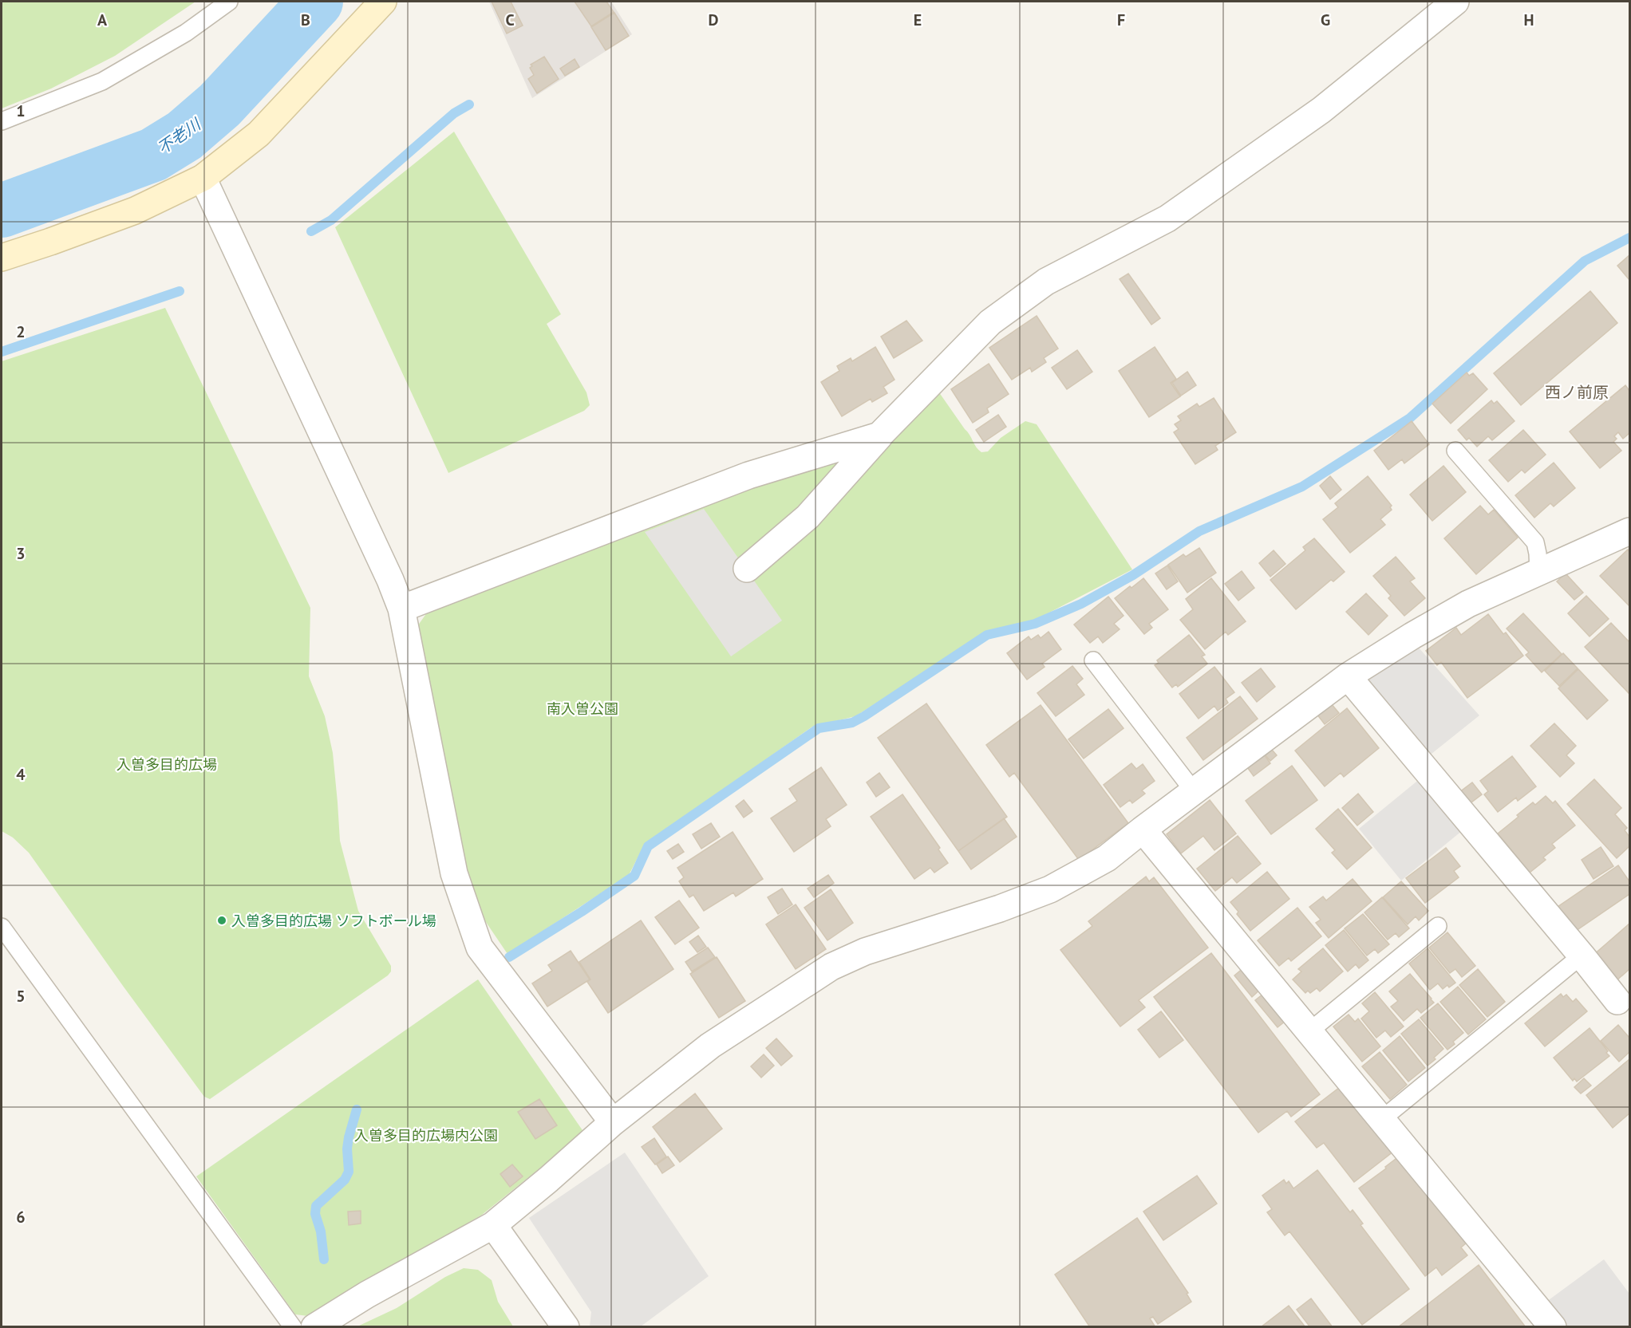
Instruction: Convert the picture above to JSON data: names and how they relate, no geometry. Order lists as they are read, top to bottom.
{
  "districts": ["西ノ前原"],
  "water": ["不老川"],
  "parks": ["南入曽公園", "入曽多目的広場", "入曽多目的広場内公園"],
  "places": ["入曽多目的広場 ソフトボール場"],
  "grid": {
    "columns": [
      "A",
      "B",
      "C",
      "D",
      "E",
      "F",
      "G",
      "H"
    ],
    "rows": [
      "1",
      "2",
      "3",
      "4",
      "5",
      "6"
    ]
  }
}
